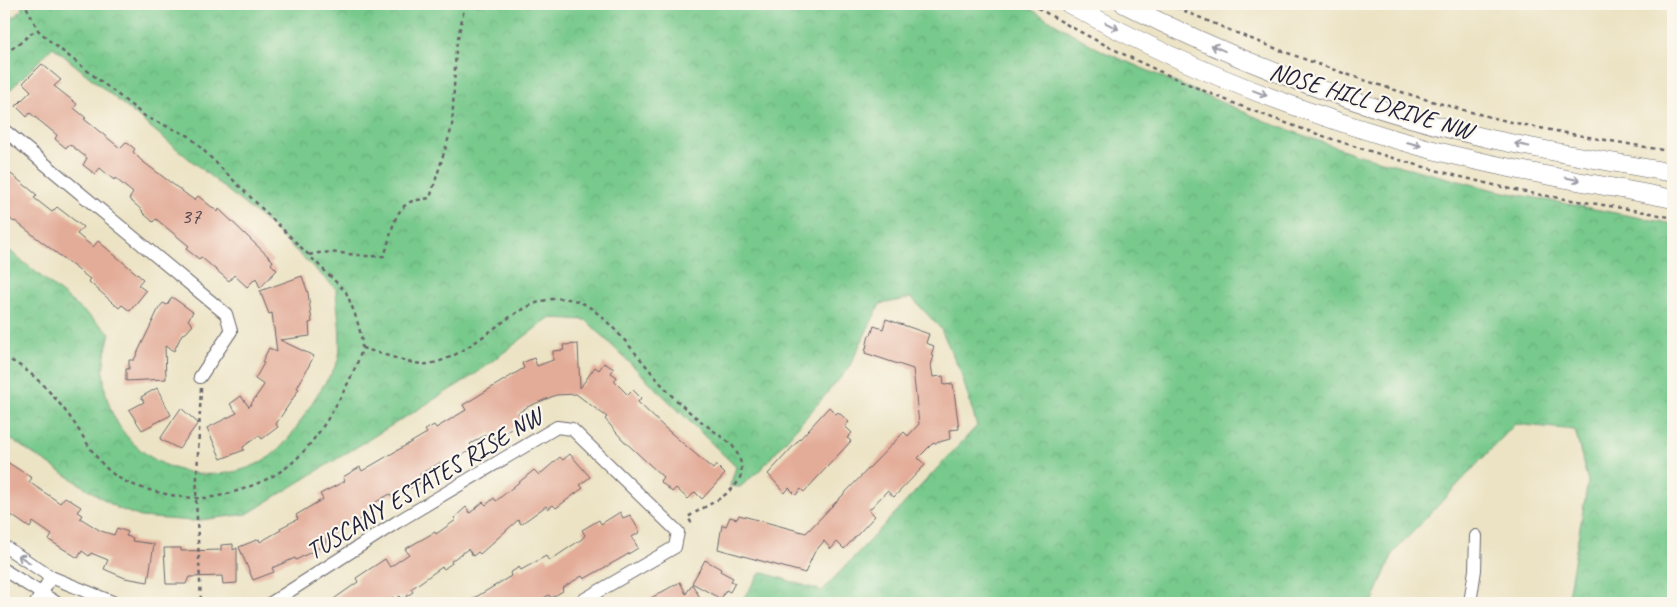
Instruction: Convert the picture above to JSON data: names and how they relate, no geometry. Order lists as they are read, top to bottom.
{
  "streets": {
    "street": ["NOSE HILL DRIVE NW", "TUSCANY ESTATES RISE NW"]
  },
  "house_numbers": ["37"]
}
